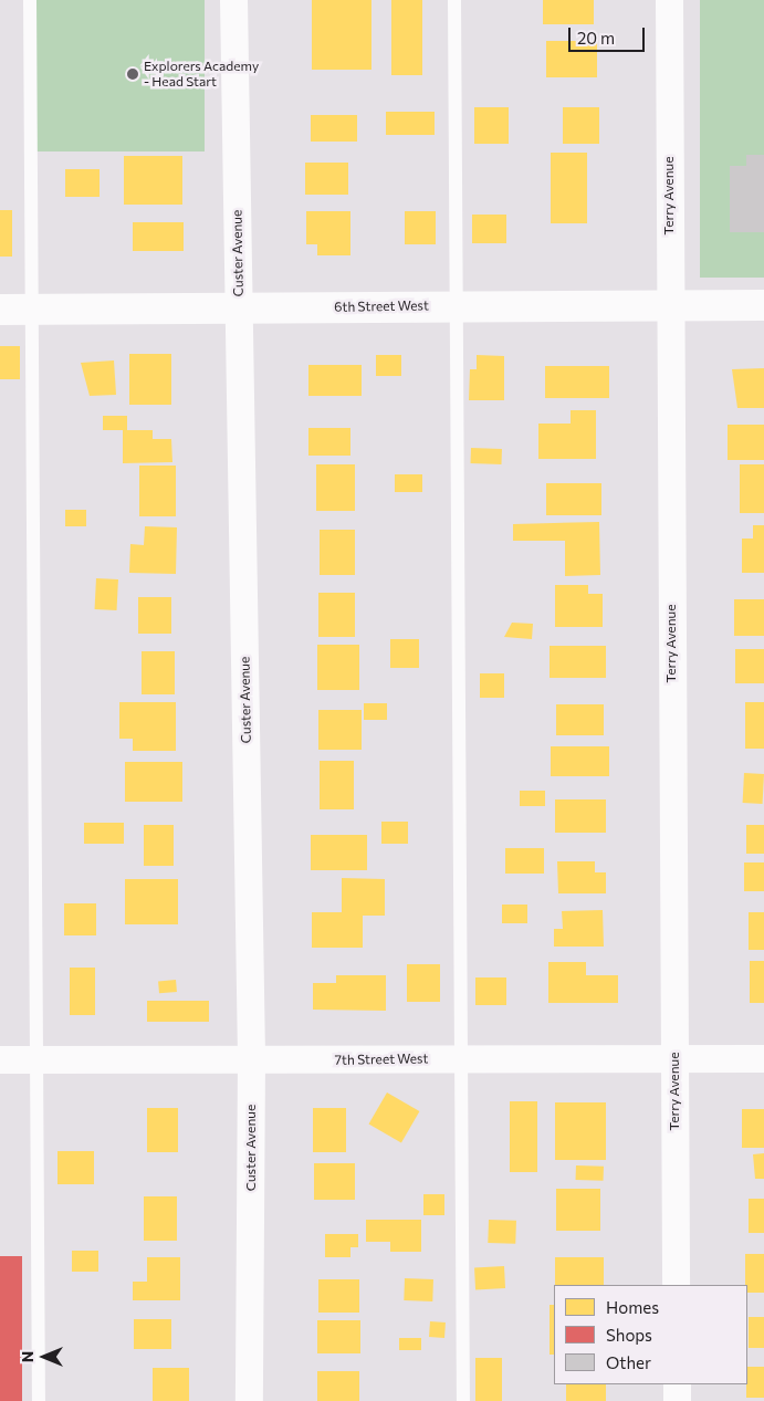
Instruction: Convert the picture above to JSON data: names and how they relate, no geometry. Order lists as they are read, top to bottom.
{
  "streets": {
    "street": [
      "Terry Avenue",
      "Custer Avenue",
      "6th Street West",
      "7th Street West"
    ]
  },
  "crossings": [
    ["Terry Avenue", "6th Street West"],
    ["Terry Avenue", "7th Street West"],
    ["Custer Avenue", "6th Street West"],
    ["Custer Avenue", "7th Street West"]
  ],
  "places": ["Explorers Academy - Head Start"],
  "legend": ["Homes", "Shops", "Other"],
  "scale_bar": "20 m",
  "north": "left"
}
